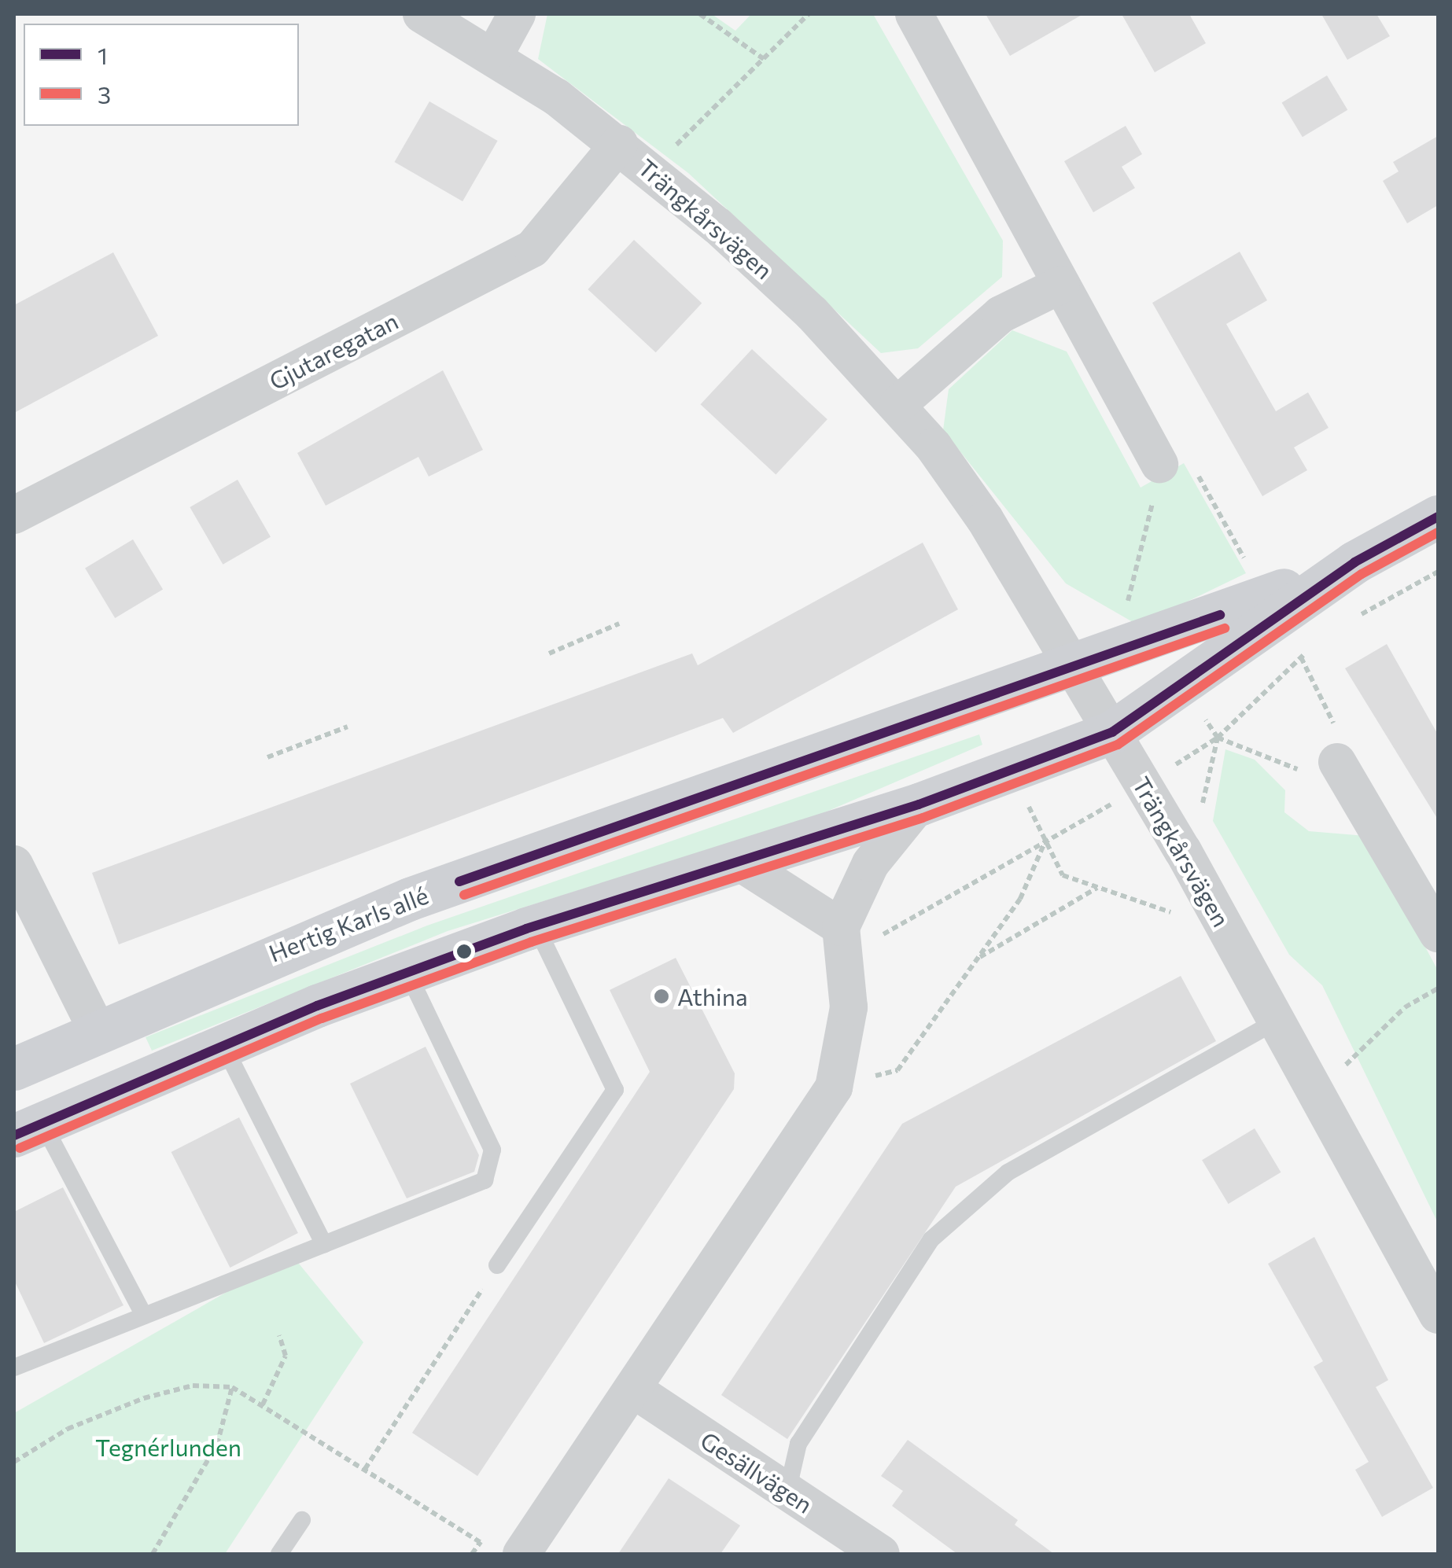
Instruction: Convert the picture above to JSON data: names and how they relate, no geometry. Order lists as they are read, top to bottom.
{
  "streets": {
    "main road": ["Hertig Karls allé"],
    "street": ["Trängkårsvägen", "Gjutaregatan", "Gesällvägen"]
  },
  "crossings": [
    ["Trängkårsvägen", "Gjutaregatan"],
    ["Trängkårsvägen", "Hertig Karls allé"]
  ],
  "parks": ["Tegnérlunden"],
  "places": ["Athina"],
  "lines": ["transit line 1", "transit line 3"],
  "legend": ["1", "3"]
}
